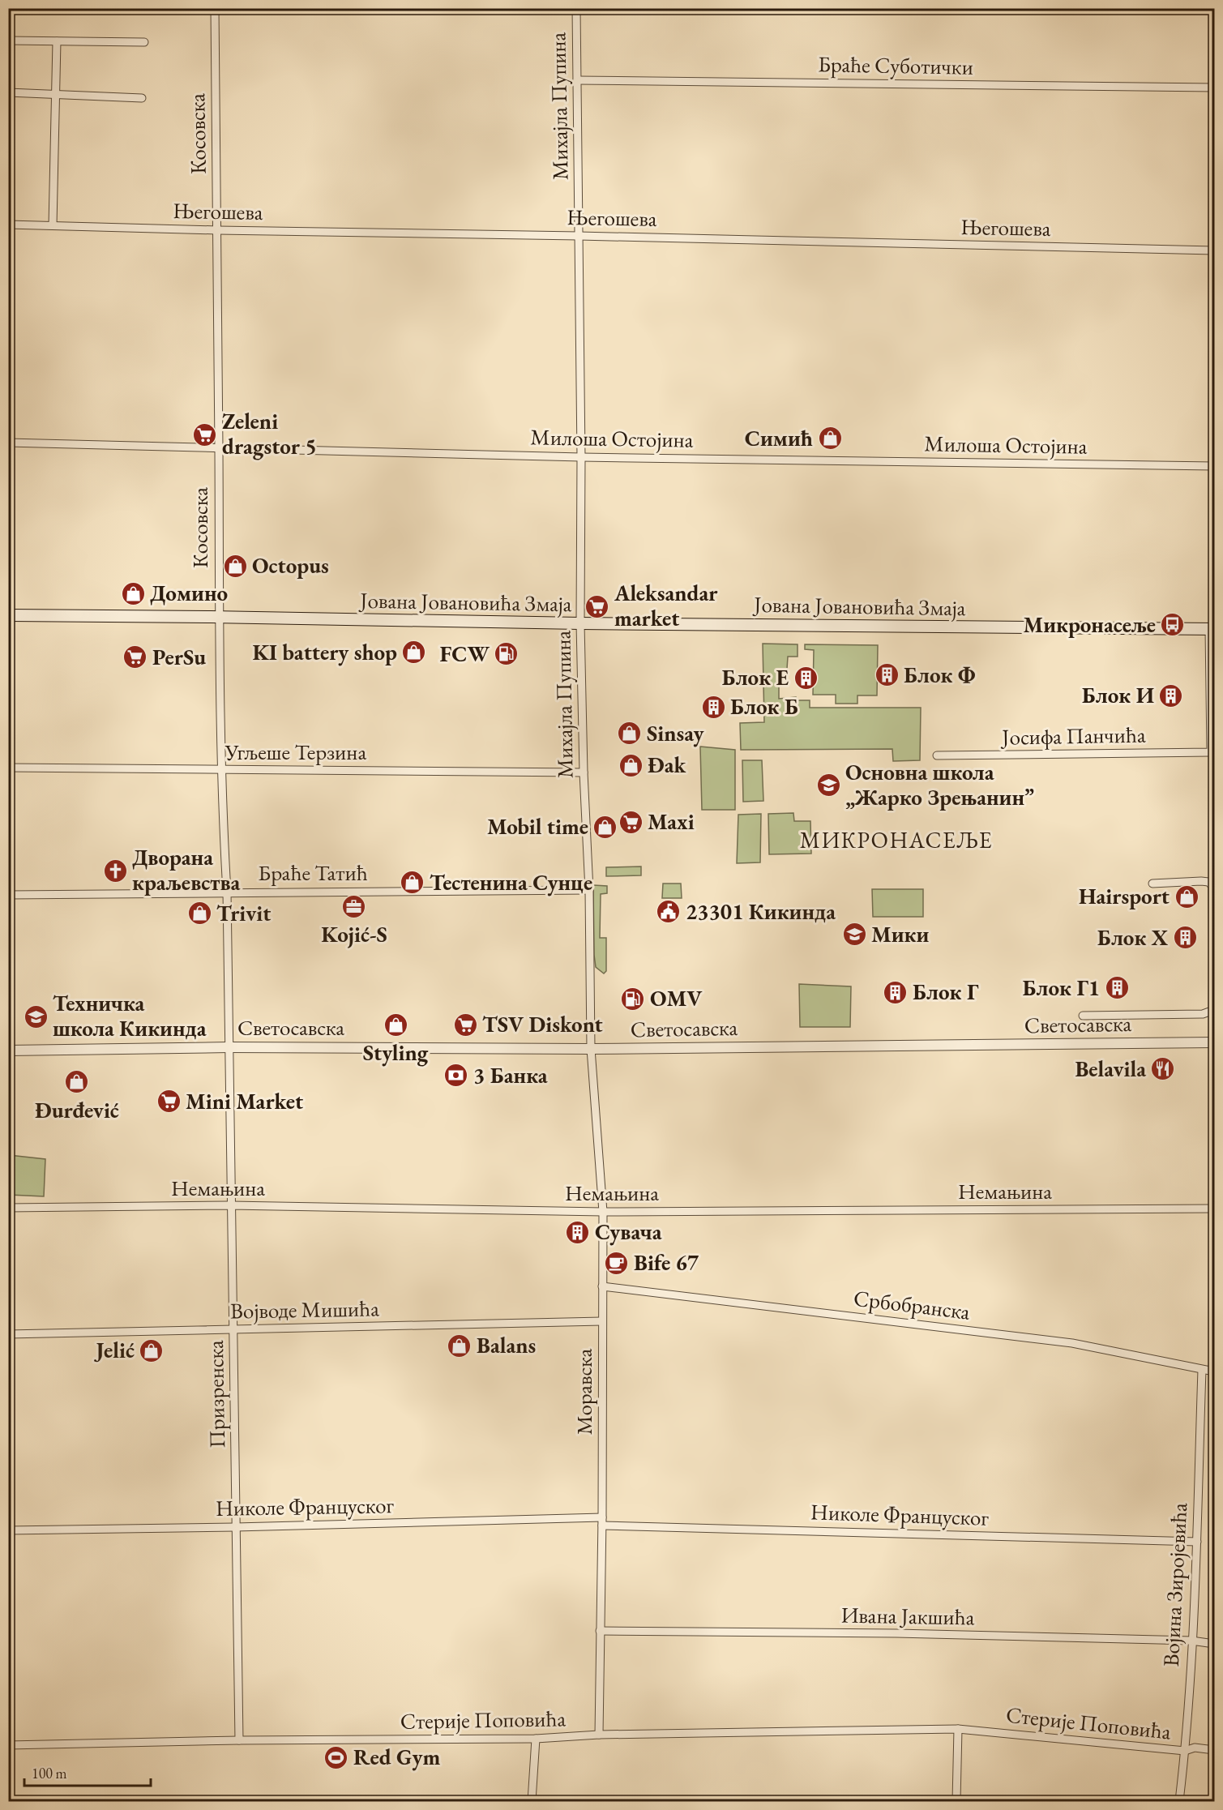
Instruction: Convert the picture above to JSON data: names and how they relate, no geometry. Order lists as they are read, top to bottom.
{
  "streets": {
    "main road": ["Јована Јовановића Змаја"],
    "street": [
      "Браће Суботички",
      "Михајла Пупина",
      "Косовска",
      "Његошева",
      "Милоша Остојина",
      "Јосифа Панчића",
      "Угљеше Терзина",
      "Браће Татић",
      "Светосавска",
      "Немањина",
      "Србобранска",
      "Војводе Мишића",
      "Моравска",
      "Призренска",
      "Николе Француског",
      "Војина Зиројевића",
      "Ивана Јакшића",
      "Стерије Поповића"
    ]
  },
  "crossings": [
    ["Браће Суботички", "Михајла Пупина"],
    ["Михајла Пупина", "Његошева"],
    ["Михајла Пупина", "Милоша Остојина"],
    ["Михајла Пупина", "Јована Јовановића Змаја"],
    ["Михајла Пупина", "Угљеше Терзина"],
    ["Михајла Пупина", "Браће Татић"],
    ["Михајла Пупина", "Светосавска"],
    ["Михајла Пупина", "Моравска"],
    ["Косовска", "Његошева"],
    ["Косовска", "Милоша Остојина"],
    ["Косовска", "Јована Јовановића Змаја"],
    ["Косовска", "Угљеше Терзина"],
    ["Косовска", "Браће Татић"],
    ["Косовска", "Светосавска"],
    ["Косовска", "Призренска"],
    ["Јована Јовановића Змаја", "Јосифа Панчића"],
    ["Светосавска", "Моравска"],
    ["Светосавска", "Призренска"],
    ["Немањина", "Моравска"],
    ["Немањина", "Призренска"],
    ["Србобранска", "Моравска"],
    ["Србобранска", "Војина Зиројевића"],
    ["Војводе Мишића", "Моравска"],
    ["Војводе Мишића", "Призренска"],
    ["Моравска", "Николе Француског"],
    ["Моравска", "Ивана Јакшића"],
    ["Моравска", "Стерије Поповића"],
    ["Призренска", "Николе Француског"],
    ["Призренска", "Стерије Поповића"],
    ["Николе Француског", "Војина Зиројевића"],
    ["Војина Зиројевића", "Ивана Јакшића"],
    ["Војина Зиројевића", "Стерије Поповића"]
  ],
  "districts": ["МИКРОНАСЕЉЕ"],
  "places": {
    "supermarket": [
      "Zeleni dragstor 5",
      "Aleksandar market",
      "PerSu",
      "Maxi",
      "TSV Diskont",
      "Mini Market"
    ],
    "shop": [
      "Симић",
      "Octopus",
      "Домино",
      "KI battery shop",
      "Sinsay",
      "Đak",
      "Mobil time",
      "Тестенина Сунце",
      "Hairsport",
      "Trivit",
      "Styling",
      "Đurđević",
      "Balans",
      "Jelić"
    ],
    "bus stop": ["Микронасеље"],
    "fuel station": ["FCW", "OMV"],
    "building": [
      "Блок Ф",
      "Блок Е",
      "Блок И",
      "Блок Б",
      "Блок Х",
      "Блок Г1",
      "Блок Г",
      "Сувача"
    ],
    "school or university": ["Основна школа „Жарко Зрењанин”", "Мики", "Техничка школа Кикинда"],
    "church": ["Дворана краљевства"],
    "office": ["Kojić-S"],
    "public building": ["23301 Кикинда"],
    "restaurant": ["Belavila"],
    "bank": ["3 Банка"],
    "cafe": ["Bife 67"],
    "sports": ["Red Gym"]
  },
  "scale_bar": "100 m"
}
